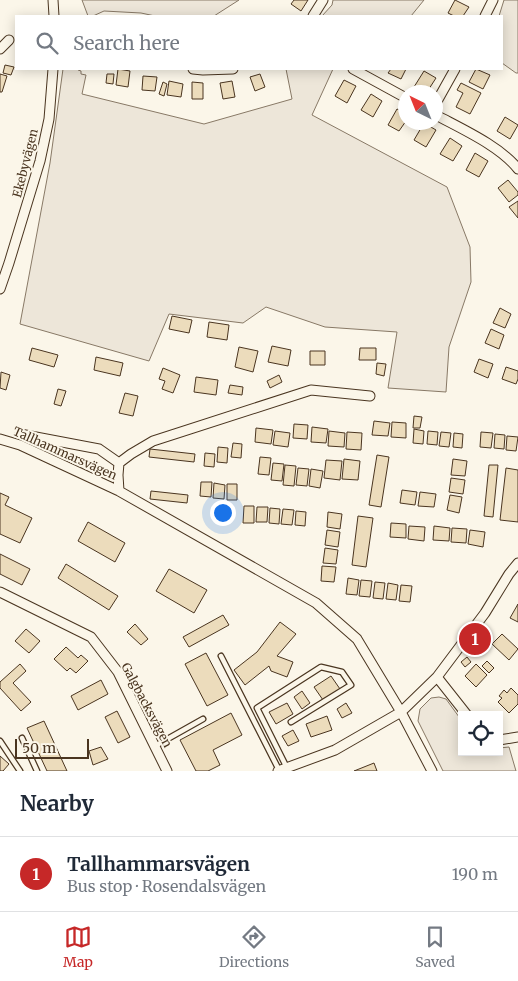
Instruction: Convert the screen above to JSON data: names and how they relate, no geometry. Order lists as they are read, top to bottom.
{
  "streets": {
    "street": ["Ekebyvägen", "Tallhammarsvägen", "Galgbacksvägen"]
  },
  "scale_bar": "50 m",
  "north": "top left",
  "page": {
    "search": "Search here",
    "pins": "1",
    "scale": "50 m",
    "heading": "Nearby",
    "list": [
      {
        "mark": "1",
        "name": "Tallhammarsvägen",
        "note": "Bus stop · Rosendalsvägen",
        "value": "190 m"
      }
    ],
    "nav": ["Map", "Directions", "Saved"]
  }
}
